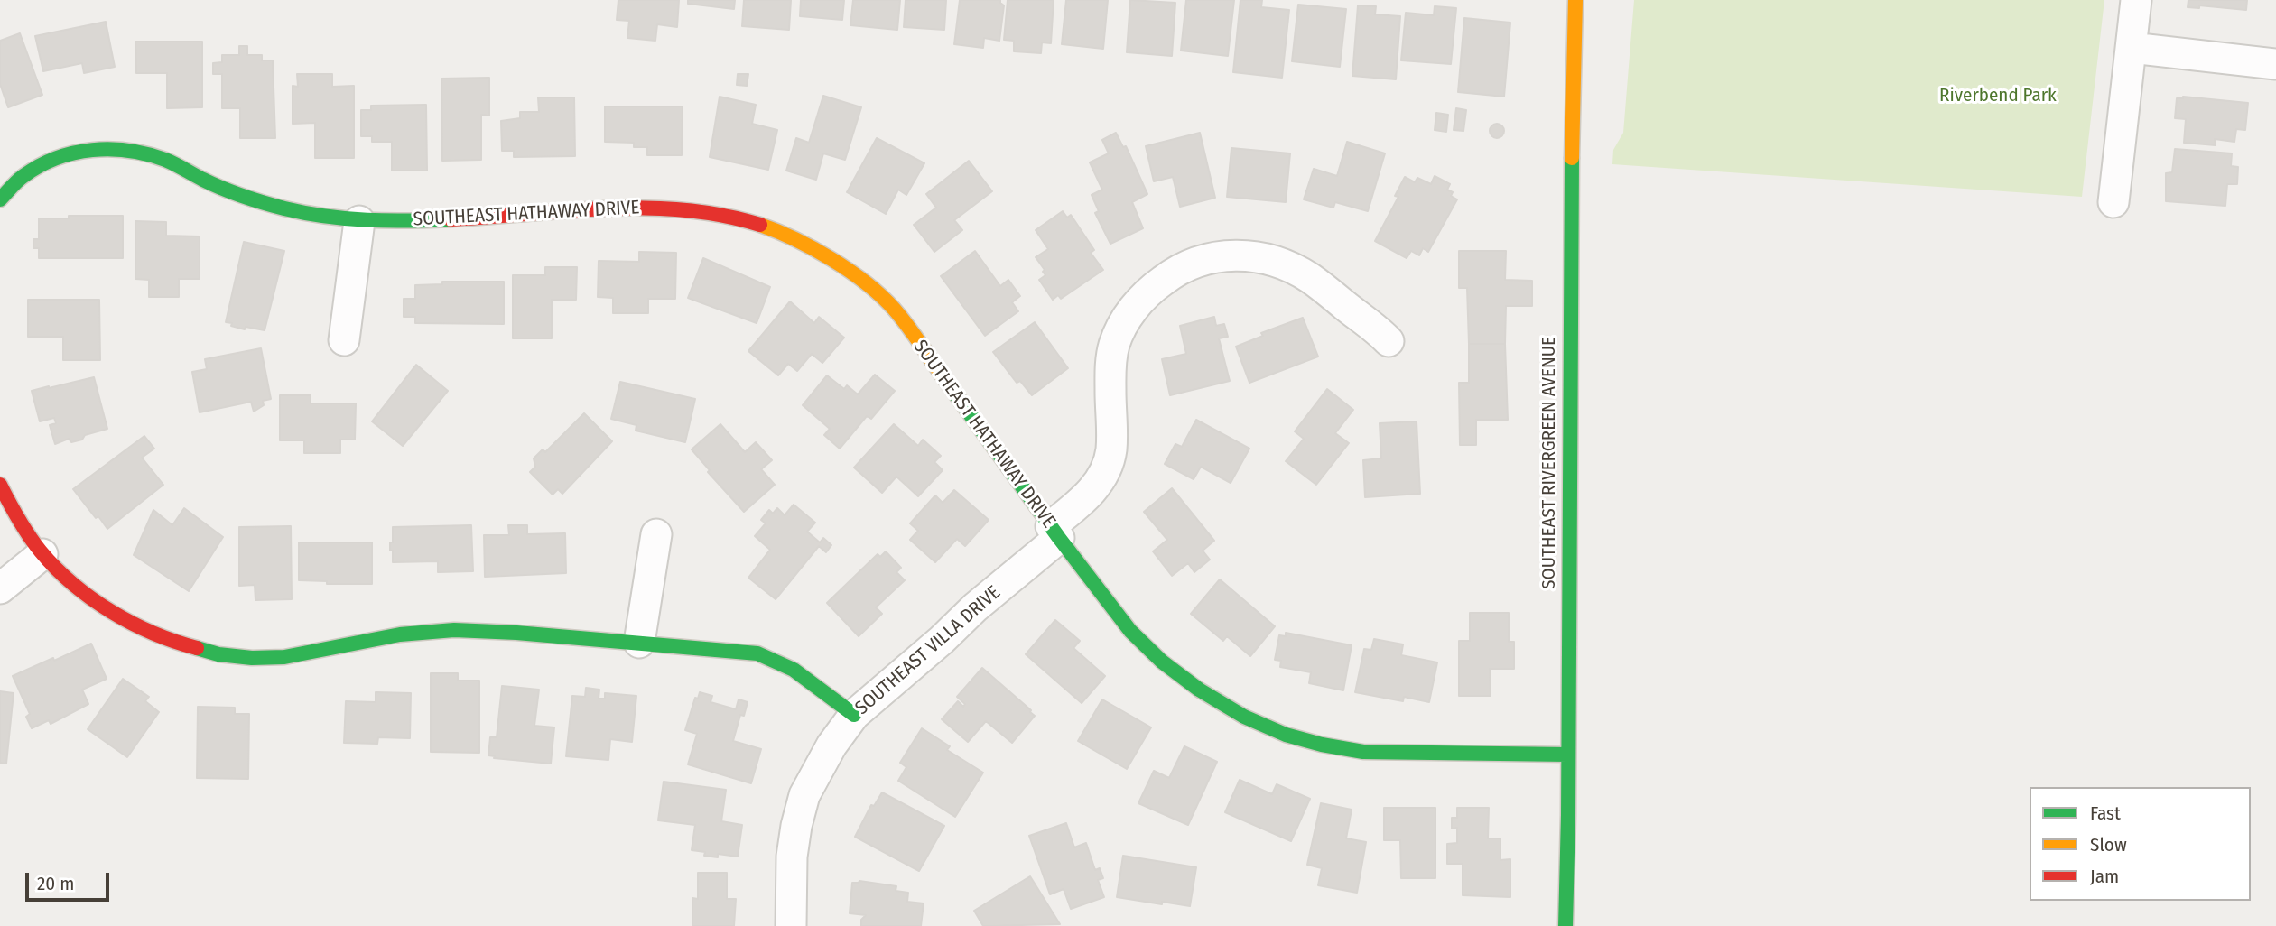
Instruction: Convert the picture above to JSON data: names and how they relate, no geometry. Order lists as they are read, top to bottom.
{
  "streets": {
    "street": ["SOUTHEAST HATHAWAY DRIVE", "SOUTHEAST RIVERGREEN AVENUE", "SOUTHEAST VILLA DRIVE"]
  },
  "crossings": [
    ["SOUTHEAST HATHAWAY DRIVE", "SOUTHEAST RIVERGREEN AVENUE"],
    ["SOUTHEAST HATHAWAY DRIVE", "SOUTHEAST VILLA DRIVE"]
  ],
  "parks": ["Riverbend Park"],
  "legend": ["Fast", "Slow", "Jam"],
  "scale_bar": "20 m"
}
